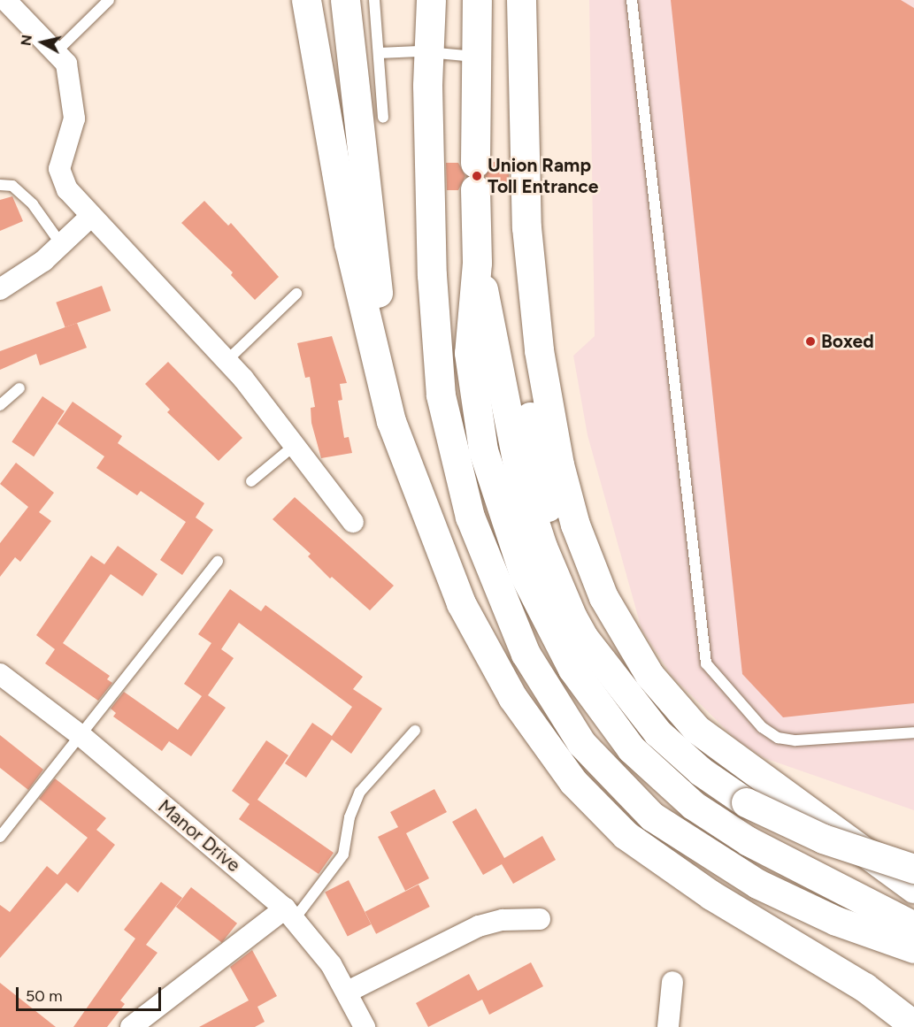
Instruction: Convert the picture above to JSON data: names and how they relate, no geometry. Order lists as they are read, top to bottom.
{
  "streets": {
    "street": ["Manor Drive"]
  },
  "places": ["Union Ramp Toll Entrance", "Boxed"],
  "scale_bar": "50 m",
  "north": "left"
}
